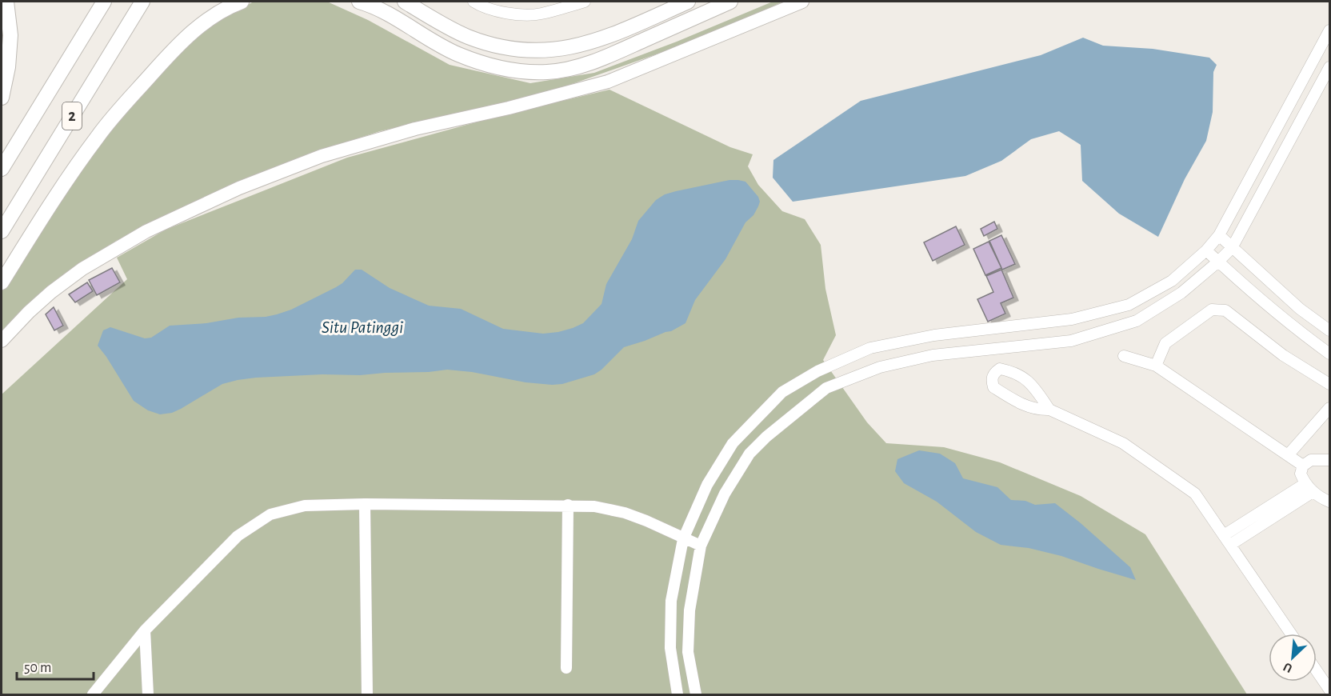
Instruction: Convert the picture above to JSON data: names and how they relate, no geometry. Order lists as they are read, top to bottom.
{
  "streets": {
    "highway": ["2"]
  },
  "water": ["Situ Patinggi"],
  "scale_bar": "50 m",
  "north": "bottom left"
}
